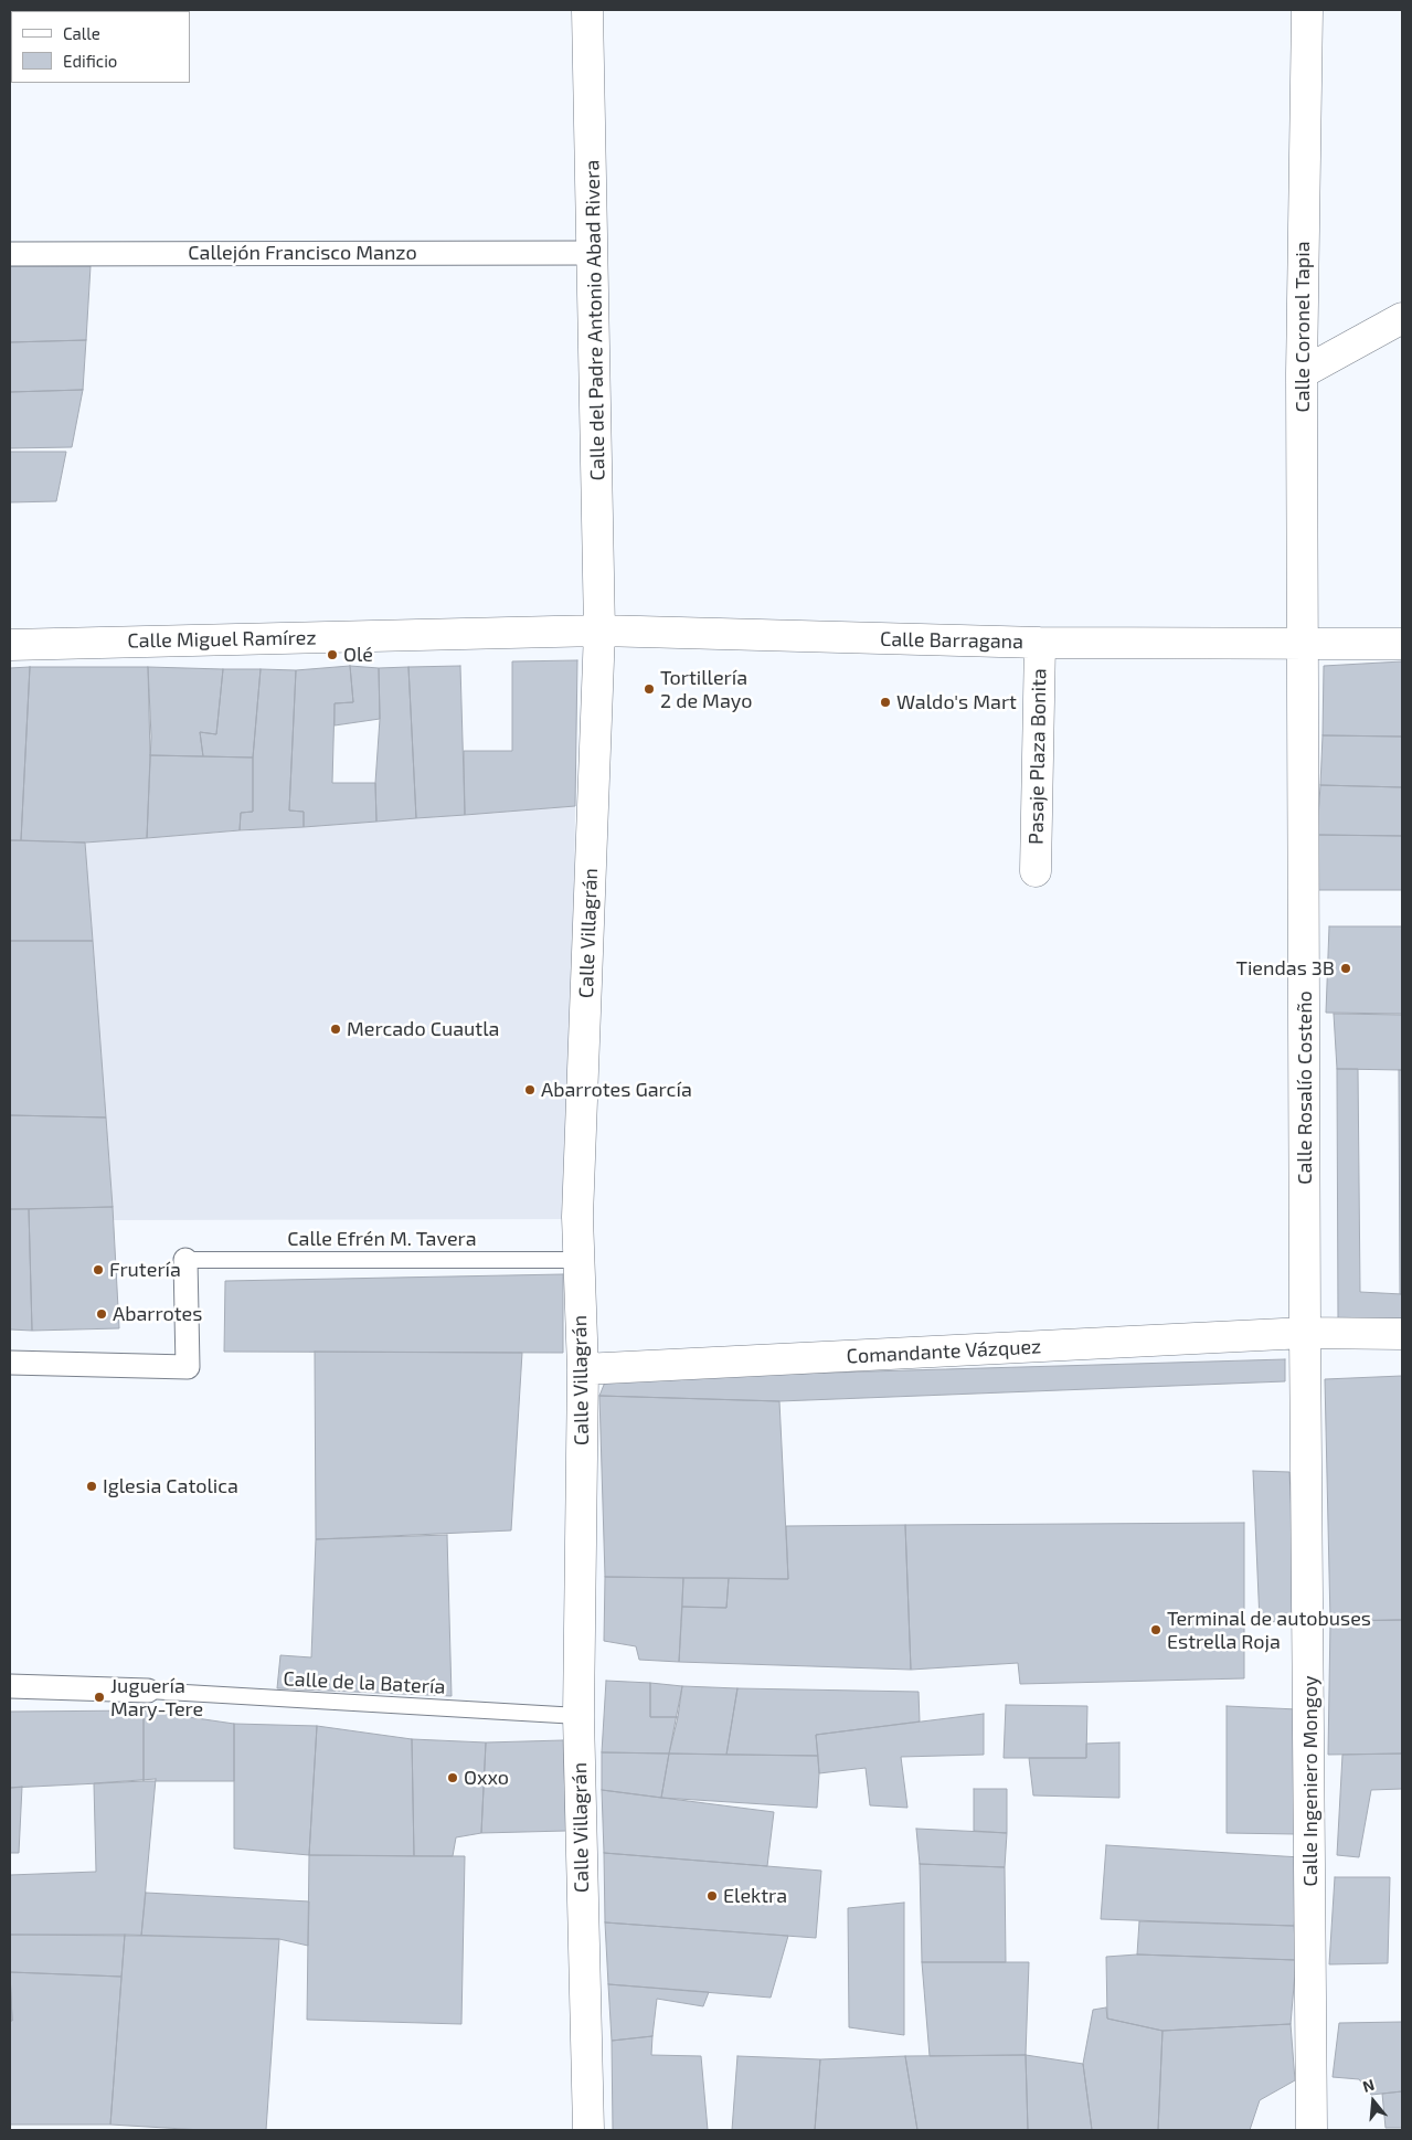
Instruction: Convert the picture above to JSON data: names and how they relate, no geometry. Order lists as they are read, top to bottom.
{
  "streets": {
    "street": [
      "Callejón Francisco Manzo",
      "Calle del Padre Antonio Abad Rivera",
      "Calle Coronel Tapia",
      "Calle Miguel Ramírez",
      "Calle Barragana",
      "Pasaje Plaza Bonita",
      "Calle Villagrán",
      "Calle Rosalío Costeño",
      "Comandante Vázquez",
      "Calle Ingeniero Mongoy"
    ],
    "lane": ["Calle Efrén M. Tavera", "Calle de la Batería"]
  },
  "crossings": [
    ["Callejón Francisco Manzo", "Calle del Padre Antonio Abad Rivera"],
    ["Calle del Padre Antonio Abad Rivera", "Calle Miguel Ramírez"],
    ["Calle del Padre Antonio Abad Rivera", "Calle Barragana"],
    ["Calle del Padre Antonio Abad Rivera", "Calle Villagrán"],
    ["Calle Coronel Tapia", "Calle Barragana"],
    ["Calle Coronel Tapia", "Calle Rosalío Costeño"],
    ["Calle Miguel Ramírez", "Calle Barragana"],
    ["Calle Miguel Ramírez", "Calle Villagrán"],
    ["Calle Barragana", "Pasaje Plaza Bonita"],
    ["Calle Barragana", "Calle Villagrán"],
    ["Calle Barragana", "Calle Rosalío Costeño"],
    ["Calle Villagrán", "Calle Efrén M. Tavera"],
    ["Calle Villagrán", "Comandante Vázquez"],
    ["Calle Villagrán", "Calle de la Batería"],
    ["Calle Rosalío Costeño", "Comandante Vázquez"],
    ["Calle Rosalío Costeño", "Calle Ingeniero Mongoy"],
    ["Comandante Vázquez", "Calle Ingeniero Mongoy"]
  ],
  "places": [
    "Olé",
    "Tortillería 2 de Mayo",
    "Waldo's Mart",
    "Tiendas 3B",
    "Mercado Cuautla",
    "Abarrotes García",
    "Frutería",
    "Abarrotes",
    "Iglesia Catolica",
    "Terminal de autobuses Estrella Roja",
    "Juguería Mary-Tere",
    "Oxxo",
    "Elektra"
  ],
  "legend": ["Calle", "Edificio"],
  "north": "top"
}
